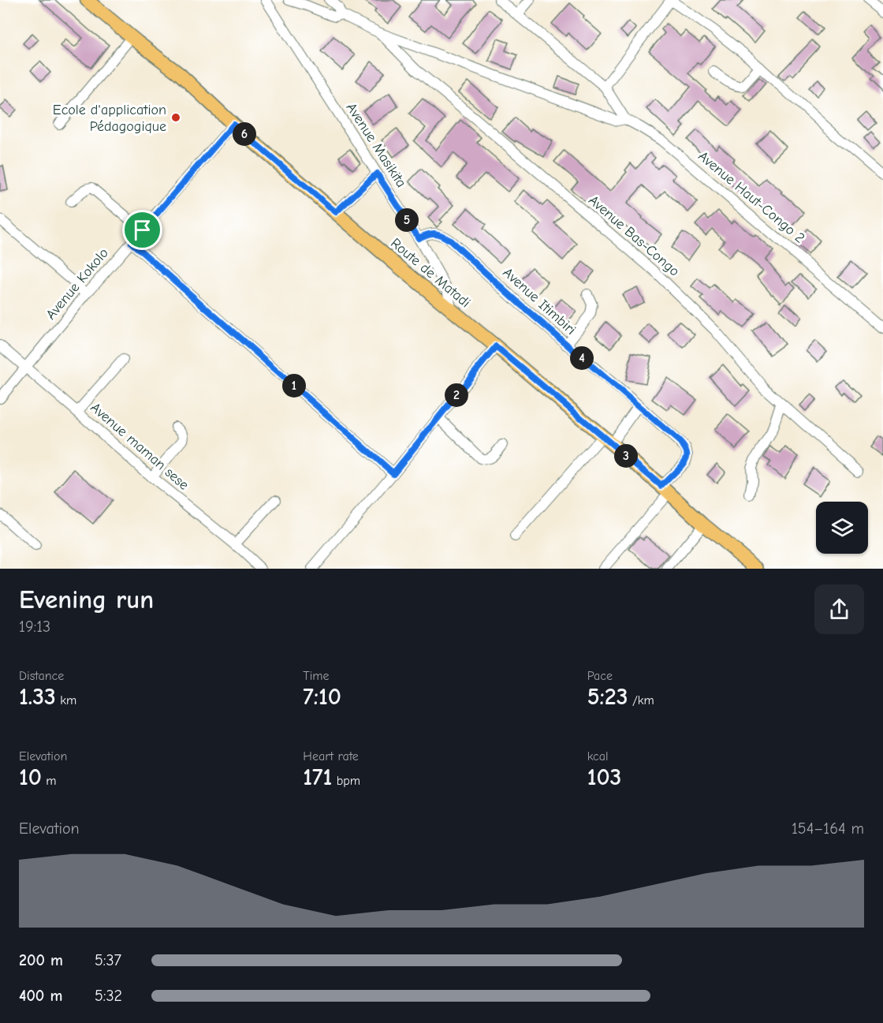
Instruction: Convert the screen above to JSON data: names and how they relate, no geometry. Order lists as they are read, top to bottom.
{
  "streets": {
    "main road": ["Route de Matadi"],
    "street": [
      "Avenue Masikita",
      "Avenue Haut-Congo 2",
      "Avenue Bas-Congo",
      "Avenue Kokolo",
      "Avenue Itimbiri",
      "Avenue maman sese"
    ]
  },
  "crossings": [
    ["Avenue Masikita", "Route de Matadi"],
    ["Avenue Masikita", "Avenue Itimbiri"],
    ["Route de Matadi", "Avenue Kokolo"],
    ["Route de Matadi", "Avenue Itimbiri"],
    ["Avenue Kokolo", "Avenue maman sese"]
  ],
  "places": ["Ecole d'application Pédagogique"],
  "page": {
    "pins": [
      "6",
      "5",
      "4",
      "1",
      "2",
      "3"
    ],
    "heading": ["Evening run", "19:13"],
    "stats": [
      ["Distance", "1.33 km"],
      ["Time", "7:10"],
      ["Pace", "5:23 /km"],
      ["Elevation", "10 m"],
      ["Heart rate", "171 bpm"],
      ["kcal", "103"]
    ],
    "chart": ["Elevation", "154–164 m"],
    "list": [
      {
        "name": "200 m",
        "note": "5:37"
      },
      {
        "name": "400 m",
        "note": "5:32"
      }
    ]
  }
}
